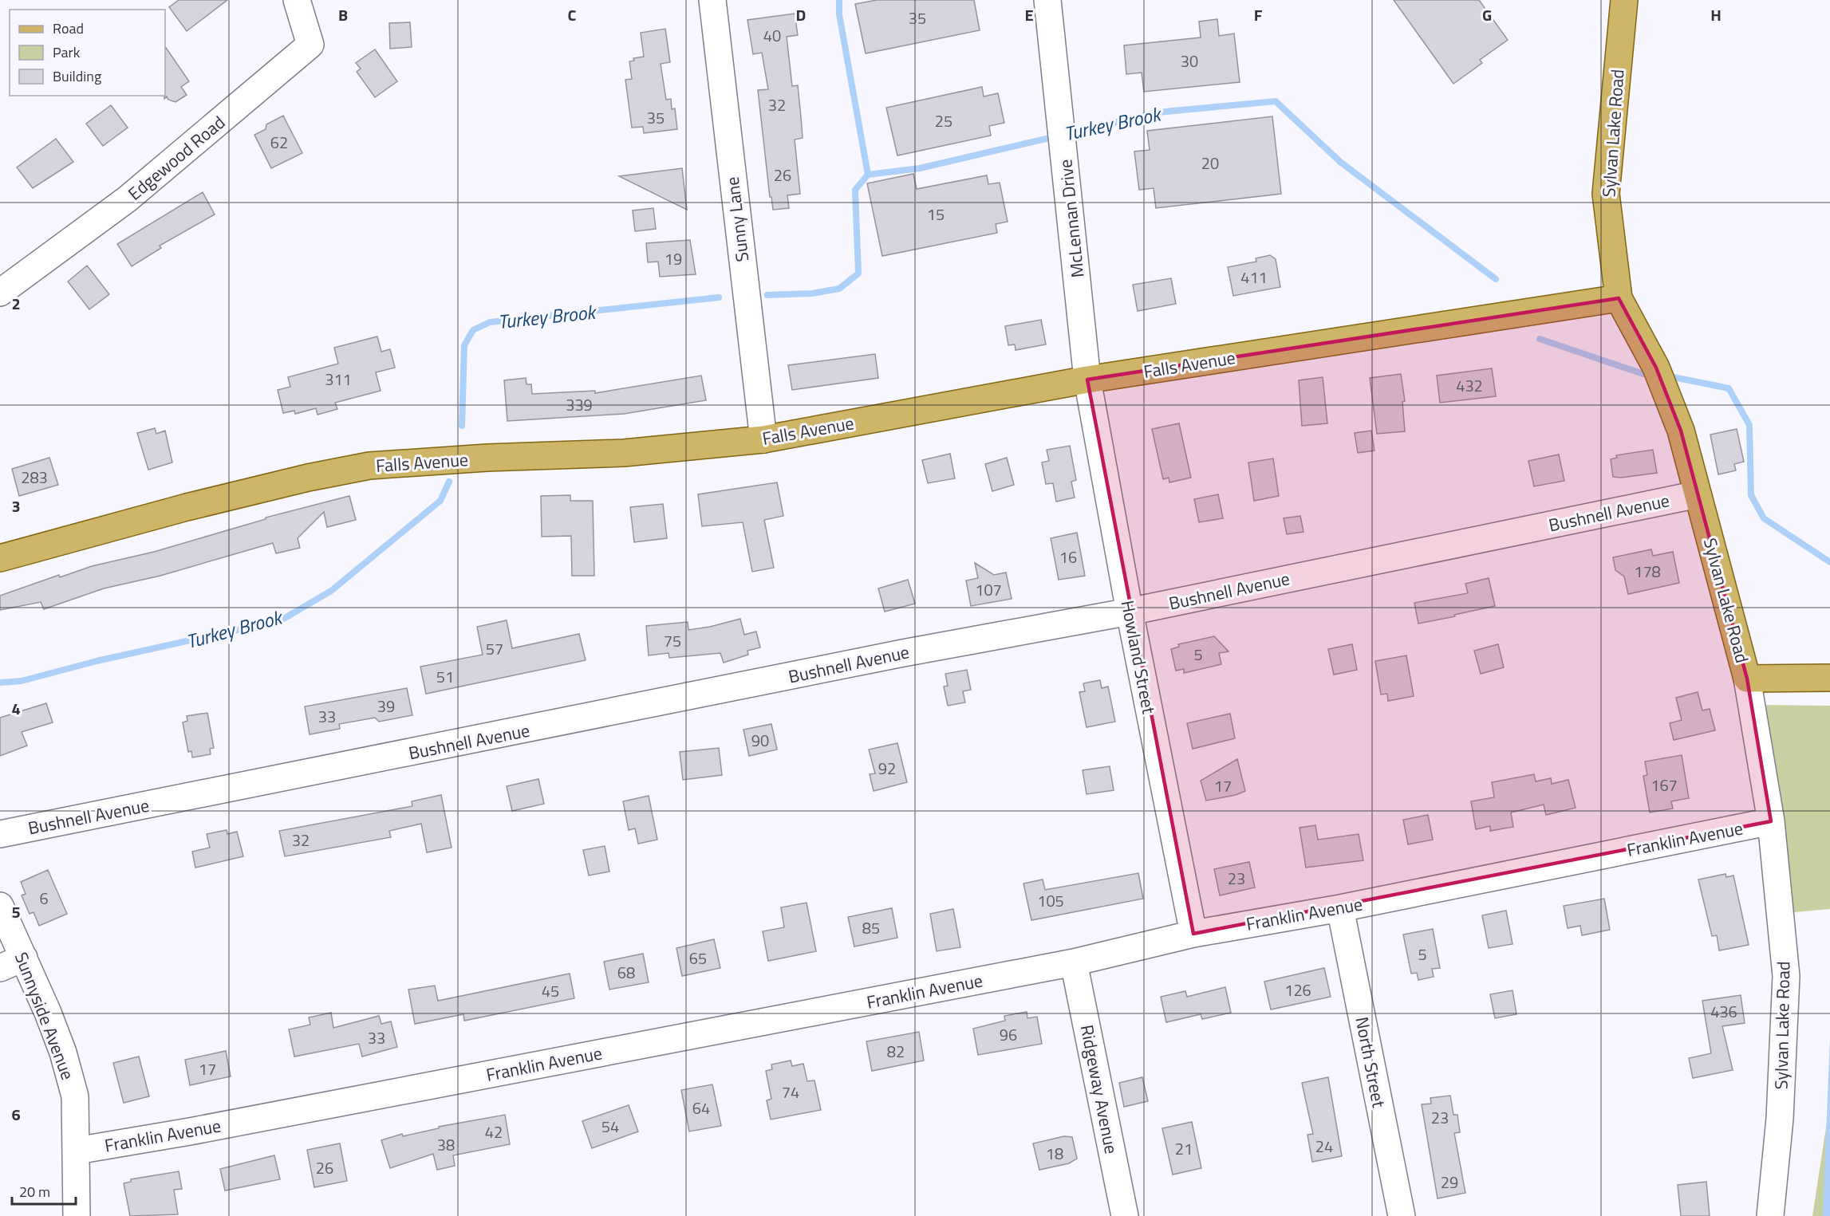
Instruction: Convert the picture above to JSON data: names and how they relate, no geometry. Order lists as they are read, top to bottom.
{
  "streets": {
    "main road": ["Sylvan Lake Road", "Falls Avenue"],
    "street": [
      "Edgewood Road",
      "McLennan Drive",
      "Sunny Lane",
      "Bushnell Avenue",
      "Howland Street",
      "Franklin Avenue",
      "Sunnyside Avenue",
      "North Street",
      "Ridgeway Avenue"
    ]
  },
  "crossings": [
    ["Sylvan Lake Road", "Falls Avenue"],
    ["Sylvan Lake Road", "Bushnell Avenue"],
    ["Sylvan Lake Road", "Franklin Avenue"],
    ["McLennan Drive", "Falls Avenue"],
    ["McLennan Drive", "Howland Street"],
    ["Sunny Lane", "Falls Avenue"],
    ["Falls Avenue", "Howland Street"],
    ["Bushnell Avenue", "Howland Street"],
    ["Howland Street", "Franklin Avenue"],
    ["Franklin Avenue", "Sunnyside Avenue"],
    ["Franklin Avenue", "North Street"],
    ["Franklin Avenue", "Ridgeway Avenue"]
  ],
  "water": ["Turkey Brook"],
  "house_numbers": [
    "35",
    "40",
    "30",
    "32",
    "35",
    "25",
    "62",
    "20",
    "26",
    "15",
    "19",
    "411",
    "311",
    "432",
    "339",
    "283",
    "16",
    "178",
    "107",
    "75",
    "57",
    "5",
    "51",
    "39",
    "33",
    "90",
    "92",
    "167",
    "17",
    "32",
    "23",
    "6",
    "105",
    "85",
    "5",
    "65",
    "68",
    "126",
    "45",
    "436",
    "96",
    "33",
    "82",
    "17",
    "74",
    "64",
    "23",
    "54",
    "42",
    "38",
    "24",
    "21",
    "18",
    "26",
    "29"
  ],
  "legend": ["Road", "Park", "Building"],
  "scale_bar": "20 m",
  "grid": {
    "columns": [
      "B",
      "C",
      "D",
      "E",
      "F",
      "G",
      "H"
    ],
    "rows": [
      "2",
      "3",
      "4",
      "5",
      "6"
    ]
  }
}
